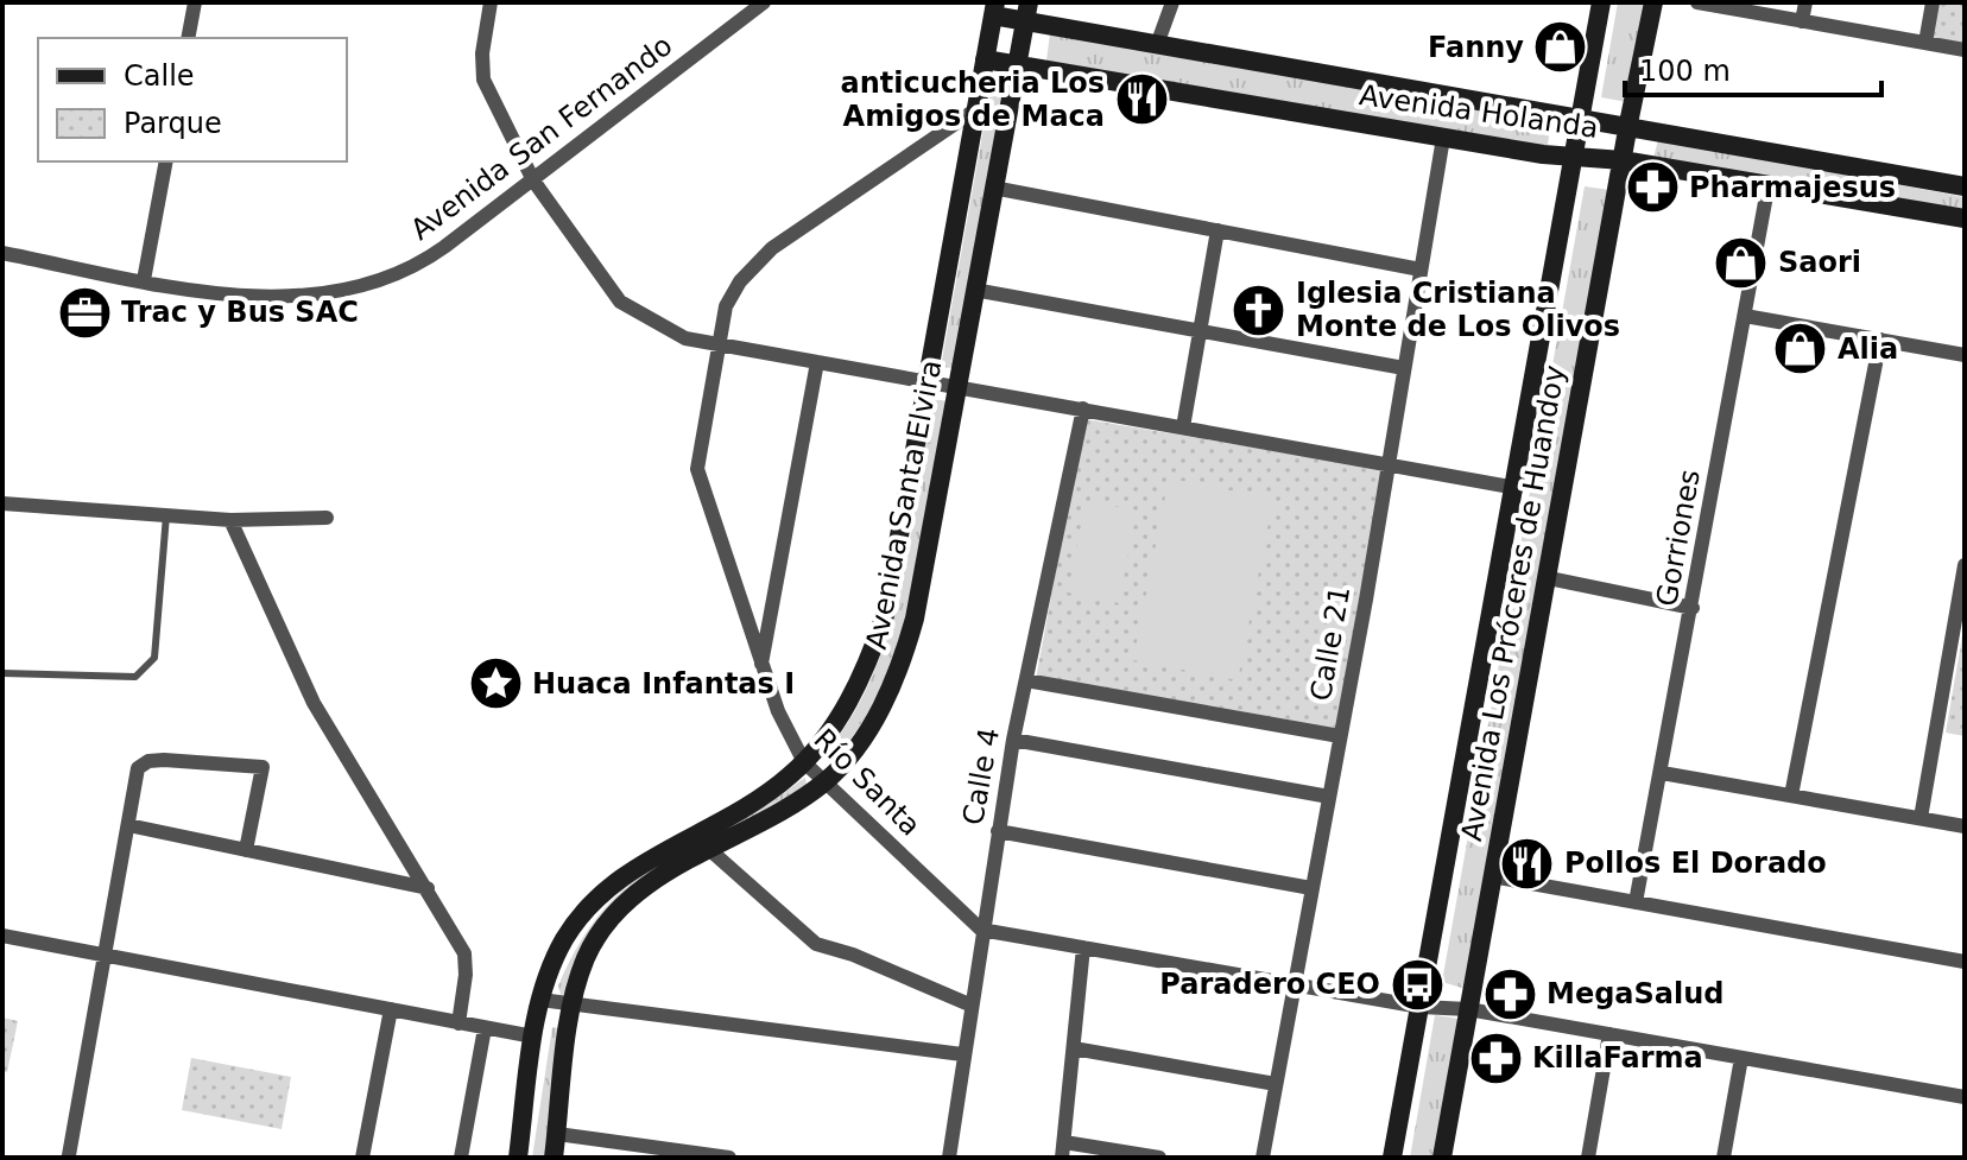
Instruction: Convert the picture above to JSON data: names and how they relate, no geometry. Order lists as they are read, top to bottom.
{
  "streets": {
    "street": [
      "Avenida Holanda",
      "Avenida San Fernando",
      "Avenida Santa Elvira",
      "Gorriones",
      "Avenida Los Próceres de Huandoy",
      "Calle 21",
      "Calle 4",
      "Río Santa"
    ]
  },
  "crossings": [
    ["Avenida Holanda", "Avenida Santa Elvira"],
    ["Avenida Holanda", "Gorriones"],
    ["Avenida Holanda", "Avenida Los Próceres de Huandoy"],
    ["Avenida Holanda", "Calle 21"],
    ["Avenida Santa Elvira", "Río Santa"],
    ["Calle 4", "Río Santa"]
  ],
  "places": {
    "shop": ["Fanny", "Saori", "Alia"],
    "restaurant": ["anticucheria Los Amigos de Maca", "Pollos El Dorado"],
    "pharmacy": ["Pharmajesus", "MegaSalud", "KillaFarma"],
    "church": ["Iglesia Cristiana Monte de Los Olivos"],
    "office": ["Trac y Bus SAC"],
    "place": ["Huaca Infantas I"],
    "bus stop": ["Paradero CEO"]
  },
  "legend": ["Calle", "Parque"],
  "scale_bar": "100 m"
}
